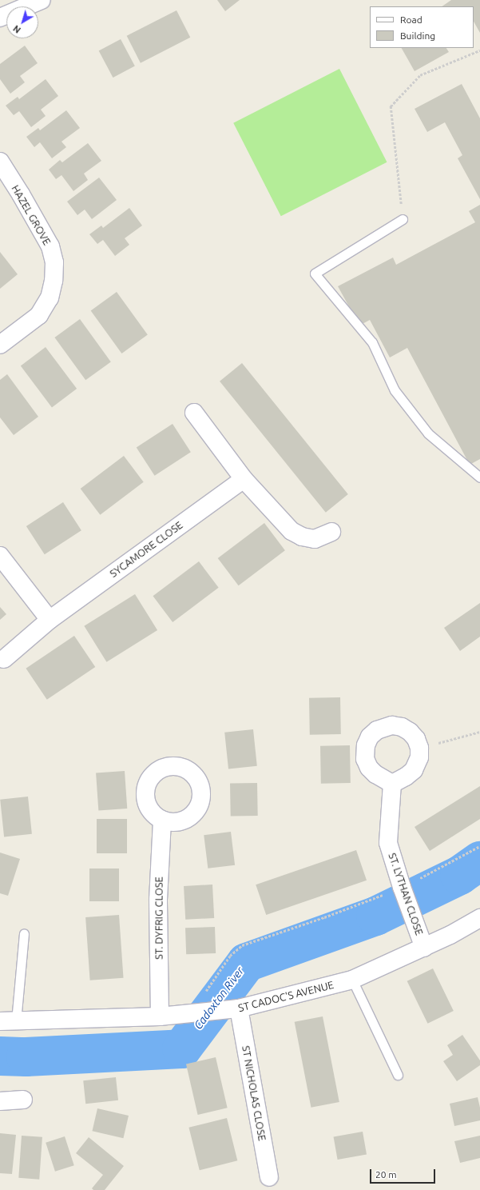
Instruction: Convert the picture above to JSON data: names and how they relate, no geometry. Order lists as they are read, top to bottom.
{
  "streets": {
    "street": [
      "HAZEL GROVE",
      "SYCAMORE CLOSE",
      "ST. LYTHAN CLOSE",
      "ST. DYFRIG CLOSE",
      "ST CADOC'S AVENUE",
      "ST NICHOLAS CLOSE"
    ]
  },
  "crossings": [
    ["ST. LYTHAN CLOSE", "ST CADOC'S AVENUE"],
    ["ST. DYFRIG CLOSE", "ST CADOC'S AVENUE"],
    ["ST CADOC'S AVENUE", "ST NICHOLAS CLOSE"]
  ],
  "water": ["Cadoxton River"],
  "legend": ["Road", "Building"],
  "scale_bar": "20 m",
  "north": "bottom left"
}
